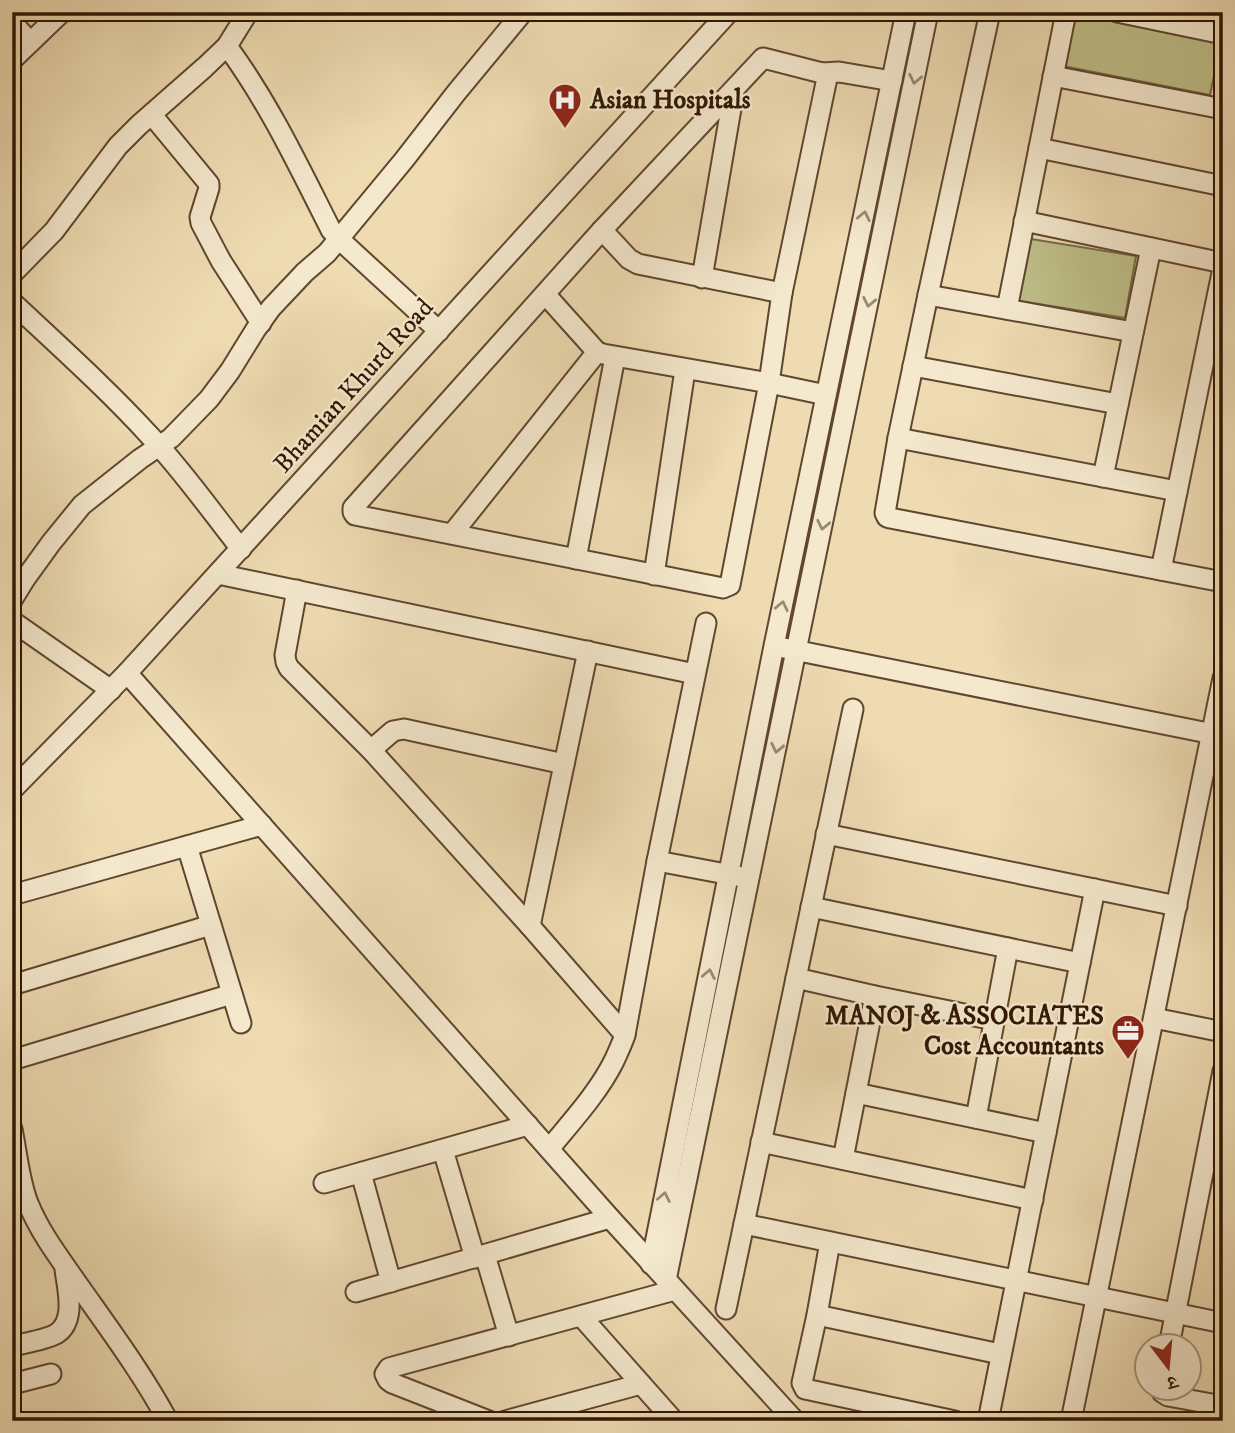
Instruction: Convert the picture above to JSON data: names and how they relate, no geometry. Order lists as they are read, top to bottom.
{
  "streets": {
    "street": ["Bhamian Khurd Road"]
  },
  "places": {
    "hospital": ["Asian Hospitals"],
    "office": ["MANOJ & ASSOCIATES Cost Accountants"]
  },
  "north": "bottom"
}
